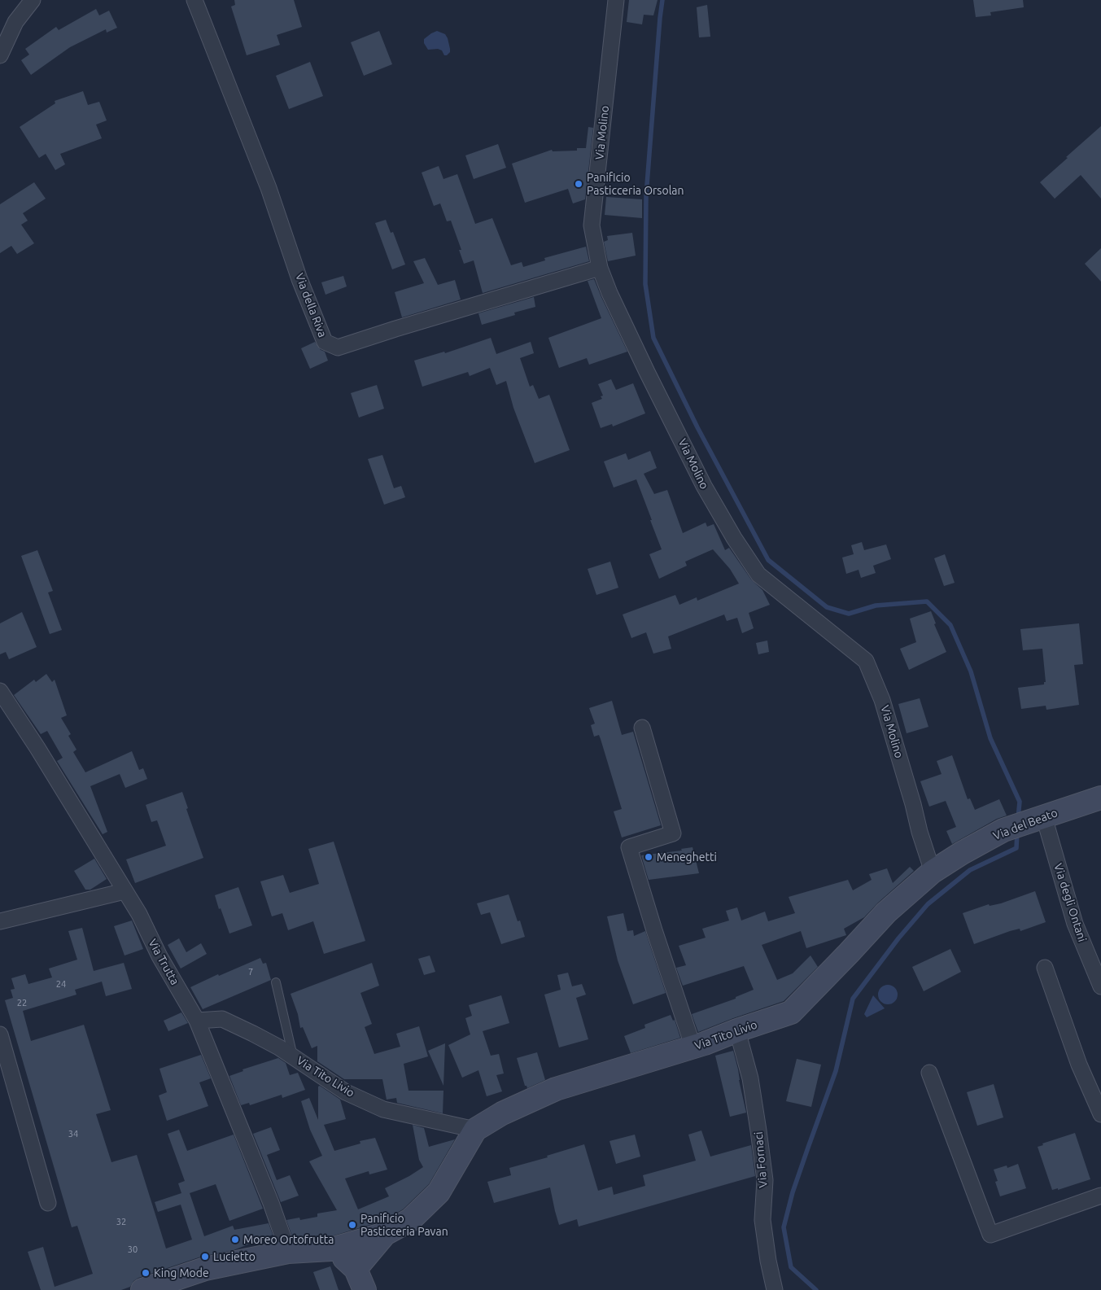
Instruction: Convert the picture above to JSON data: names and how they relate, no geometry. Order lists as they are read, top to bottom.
{
  "streets": {
    "street": [
      "Via Molino",
      "Via della Riva",
      "Via del Beato",
      "Via degli Ontani",
      "Via Trutta",
      "Via Tito Livio",
      "Via Fornaci"
    ]
  },
  "crossings": [
    ["Via Molino", "Via della Riva"],
    ["Via Molino", "Via del Beato"],
    ["Via Molino", "Via Tito Livio"],
    ["Via del Beato", "Via degli Ontani"],
    ["Via del Beato", "Via Tito Livio"],
    ["Via Trutta", "Via Tito Livio"],
    ["Via Tito Livio", "Via Fornaci"]
  ],
  "places": [
    "Panificio Pasticceria Orsolan",
    "Meneghetti",
    "Panificio Pasticceria Pavan",
    "Moreo Ortofrutta",
    "Lucietto",
    "King Mode"
  ],
  "house_numbers": [
    "7",
    "24",
    "22",
    "34",
    "32",
    "30"
  ]
}
